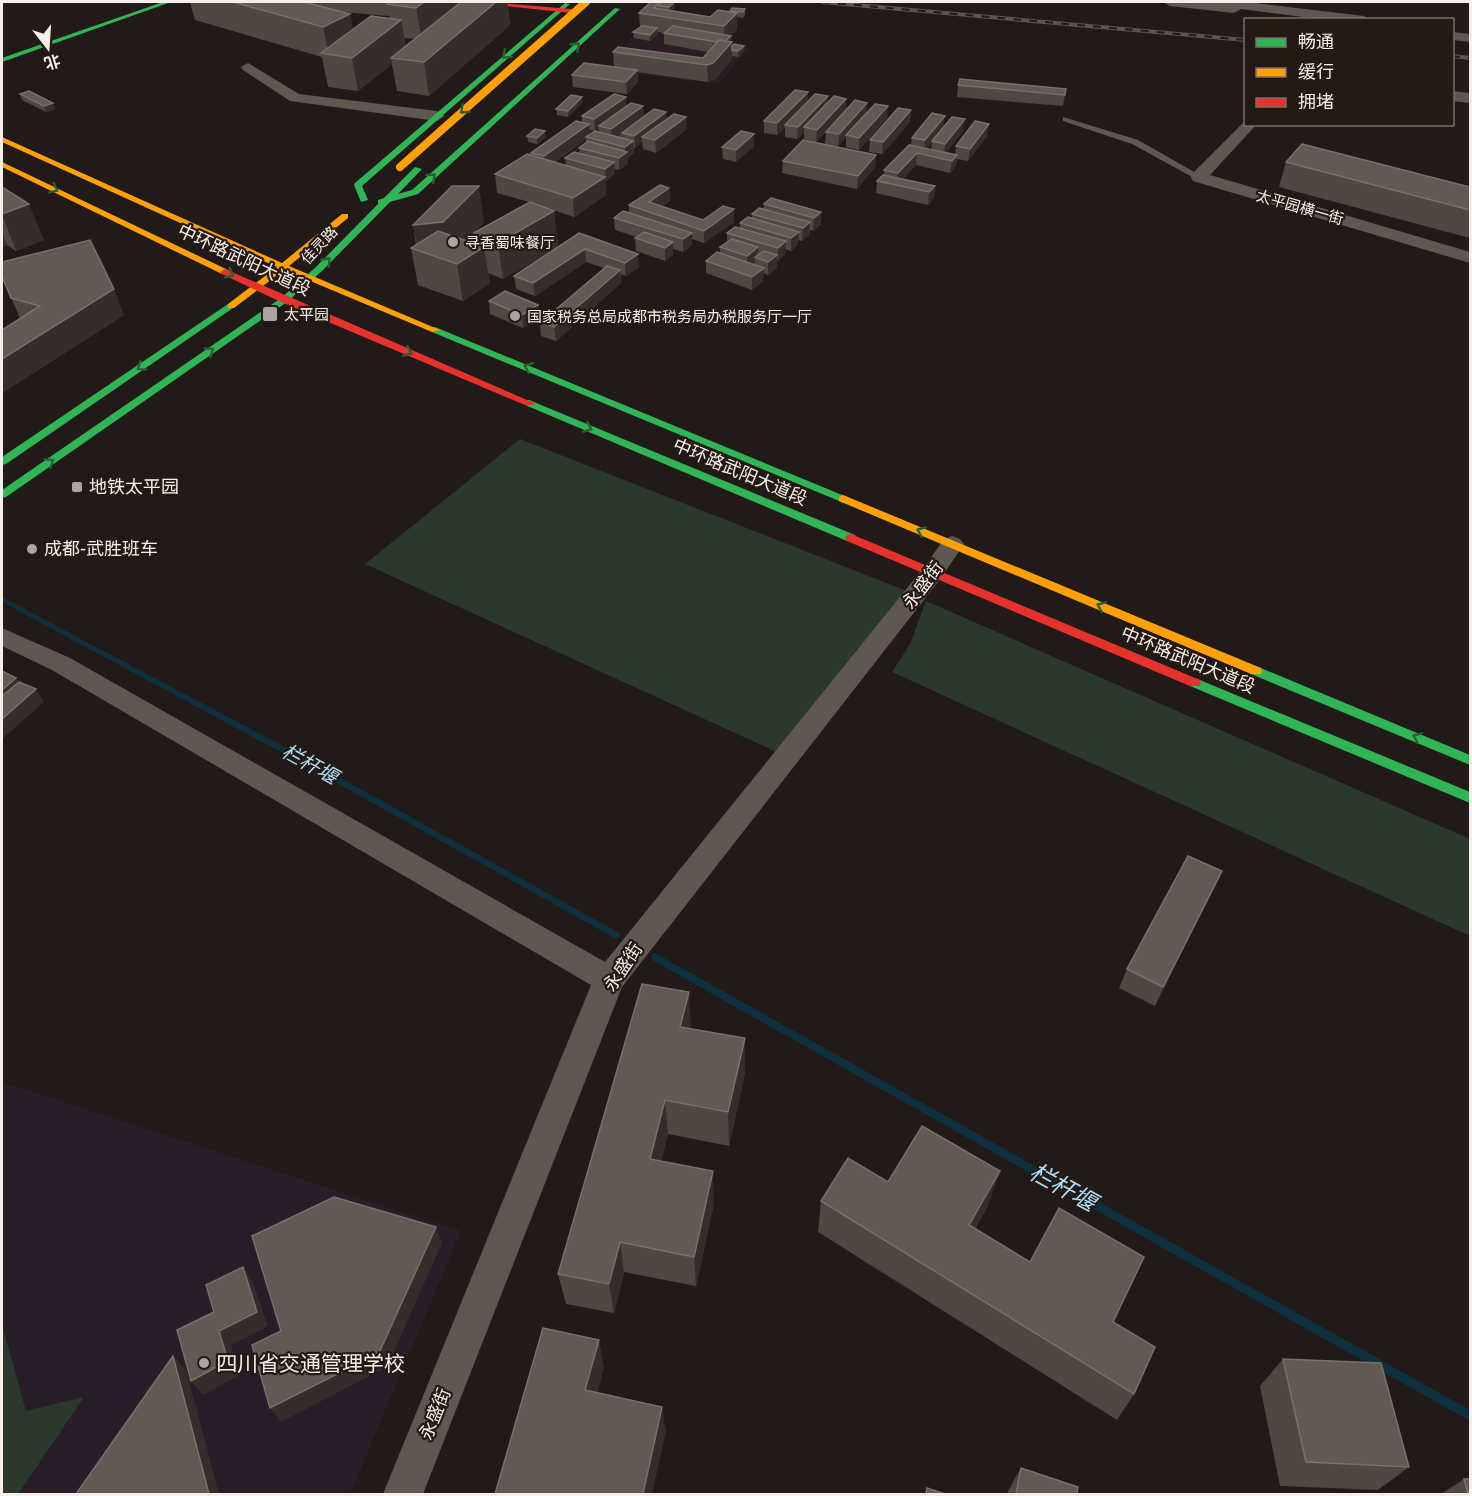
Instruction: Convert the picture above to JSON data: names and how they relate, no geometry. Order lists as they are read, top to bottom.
{
  "streets": {
    "main road": ["佳灵路", "中环路武阳大道段"],
    "street": ["太平园横一街", "永盛街"]
  },
  "crossings": [
    ["佳灵路", "中环路武阳大道段"],
    ["中环路武阳大道段", "永盛街"]
  ],
  "water": ["栏杆堰"],
  "places": {
    "other": [
      "寻香蜀味餐厅",
      "国家税务总局成都市税务局办税服务厅一厅",
      "成都-武胜班车",
      "四川省交通管理学校"
    ],
    "transit": ["太平园", "地铁太平园"]
  },
  "legend": ["畅通", "缓行", "拥堵"],
  "north": "bottom"
}
